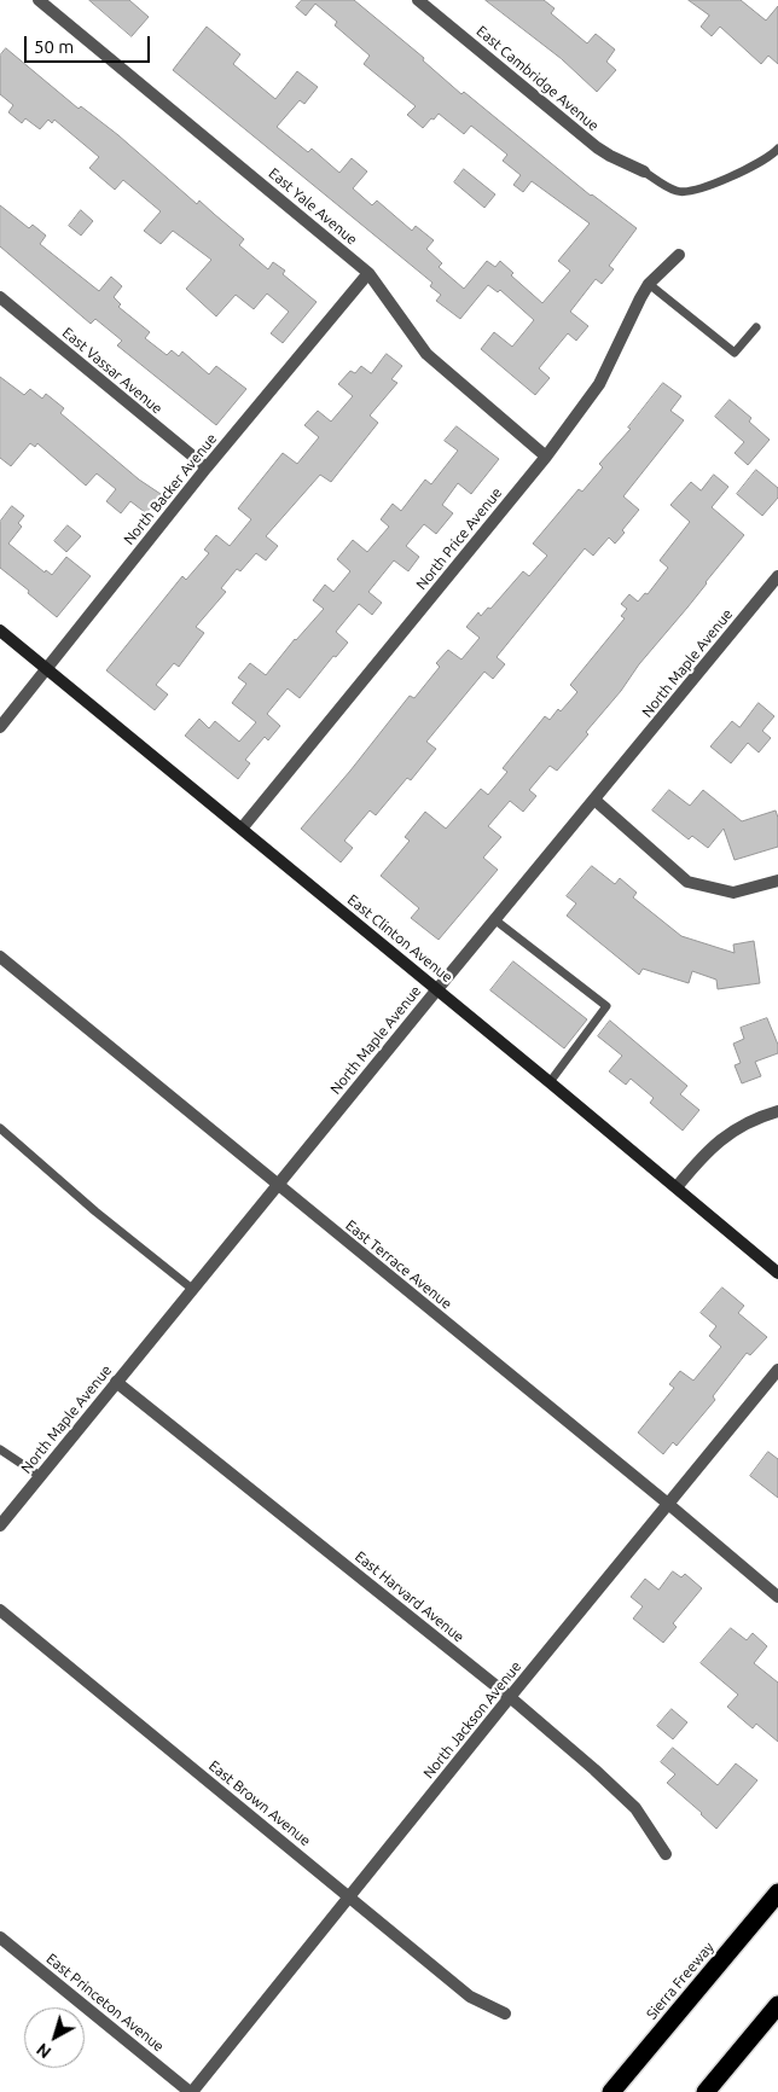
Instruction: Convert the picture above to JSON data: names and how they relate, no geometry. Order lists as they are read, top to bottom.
{
  "streets": {
    "highway": ["Sierra Freeway"],
    "main road": ["East Clinton Avenue"],
    "street": [
      "East Cambridge Avenue",
      "East Yale Avenue",
      "East Vassar Avenue",
      "North Backer Avenue",
      "North Price Avenue",
      "North Maple Avenue",
      "East Terrace Avenue",
      "East Harvard Avenue",
      "North Jackson Avenue",
      "East Brown Avenue",
      "East Princeton Avenue"
    ]
  },
  "crossings": [
    ["East Yale Avenue", "North Backer Avenue"],
    ["East Yale Avenue", "North Price Avenue"],
    ["East Vassar Avenue", "North Backer Avenue"],
    ["North Backer Avenue", "East Clinton Avenue"],
    ["North Price Avenue", "East Clinton Avenue"],
    ["North Maple Avenue", "East Clinton Avenue"],
    ["North Maple Avenue", "East Terrace Avenue"],
    ["North Maple Avenue", "East Harvard Avenue"],
    ["East Terrace Avenue", "North Jackson Avenue"],
    ["East Harvard Avenue", "North Jackson Avenue"],
    ["North Jackson Avenue", "East Brown Avenue"],
    ["North Jackson Avenue", "East Princeton Avenue"]
  ],
  "scale_bar": "50 m",
  "north": "bottom left"
}
